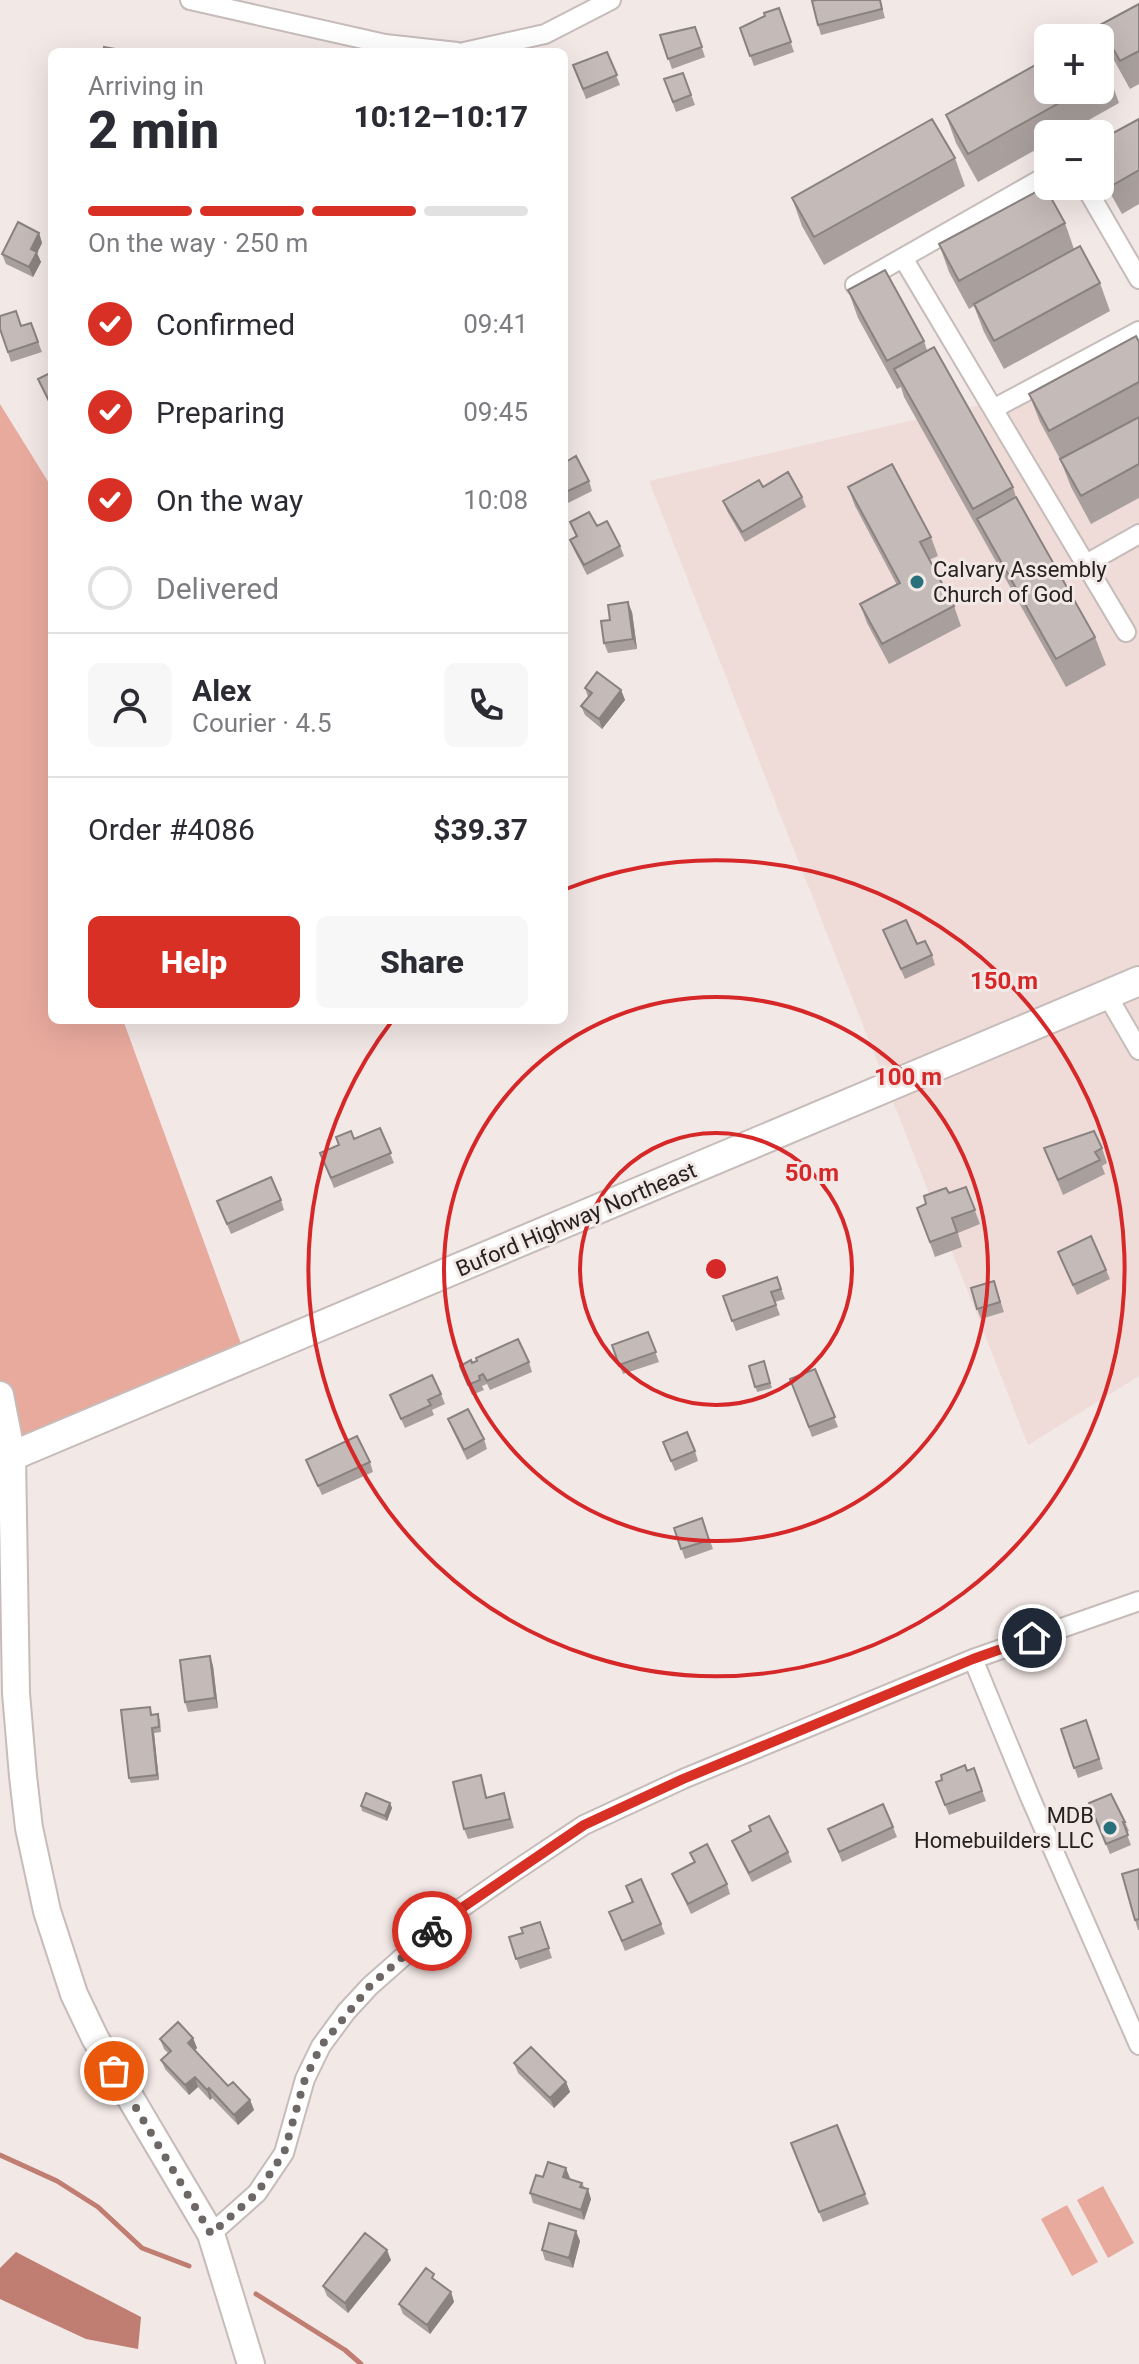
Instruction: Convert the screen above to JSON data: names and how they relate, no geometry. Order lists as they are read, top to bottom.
{
  "streets": {
    "main road": ["Buford Highway Northeast"]
  },
  "places": ["Calvary Assembly Church of God", "MDB Homebuilders LLC"],
  "page": {
    "map_buttons": ["+", "−"],
    "heading": ["2 min", "Arriving in", "10:12–10:17"],
    "panel": [
      "Alex",
      "Courier · 4.5",
      "Order #4086",
      "$39.37"
    ],
    "bar": "On the way · 250 m",
    "list": [
      ["Confirmed", "09:41"],
      ["Preparing", "09:45"],
      ["On the way", "10:08"],
      "Delivered"
    ],
    "buttons": ["Help", "Share"]
  },
  "rings": ["150 m", "100 m", "50 m"]
}
